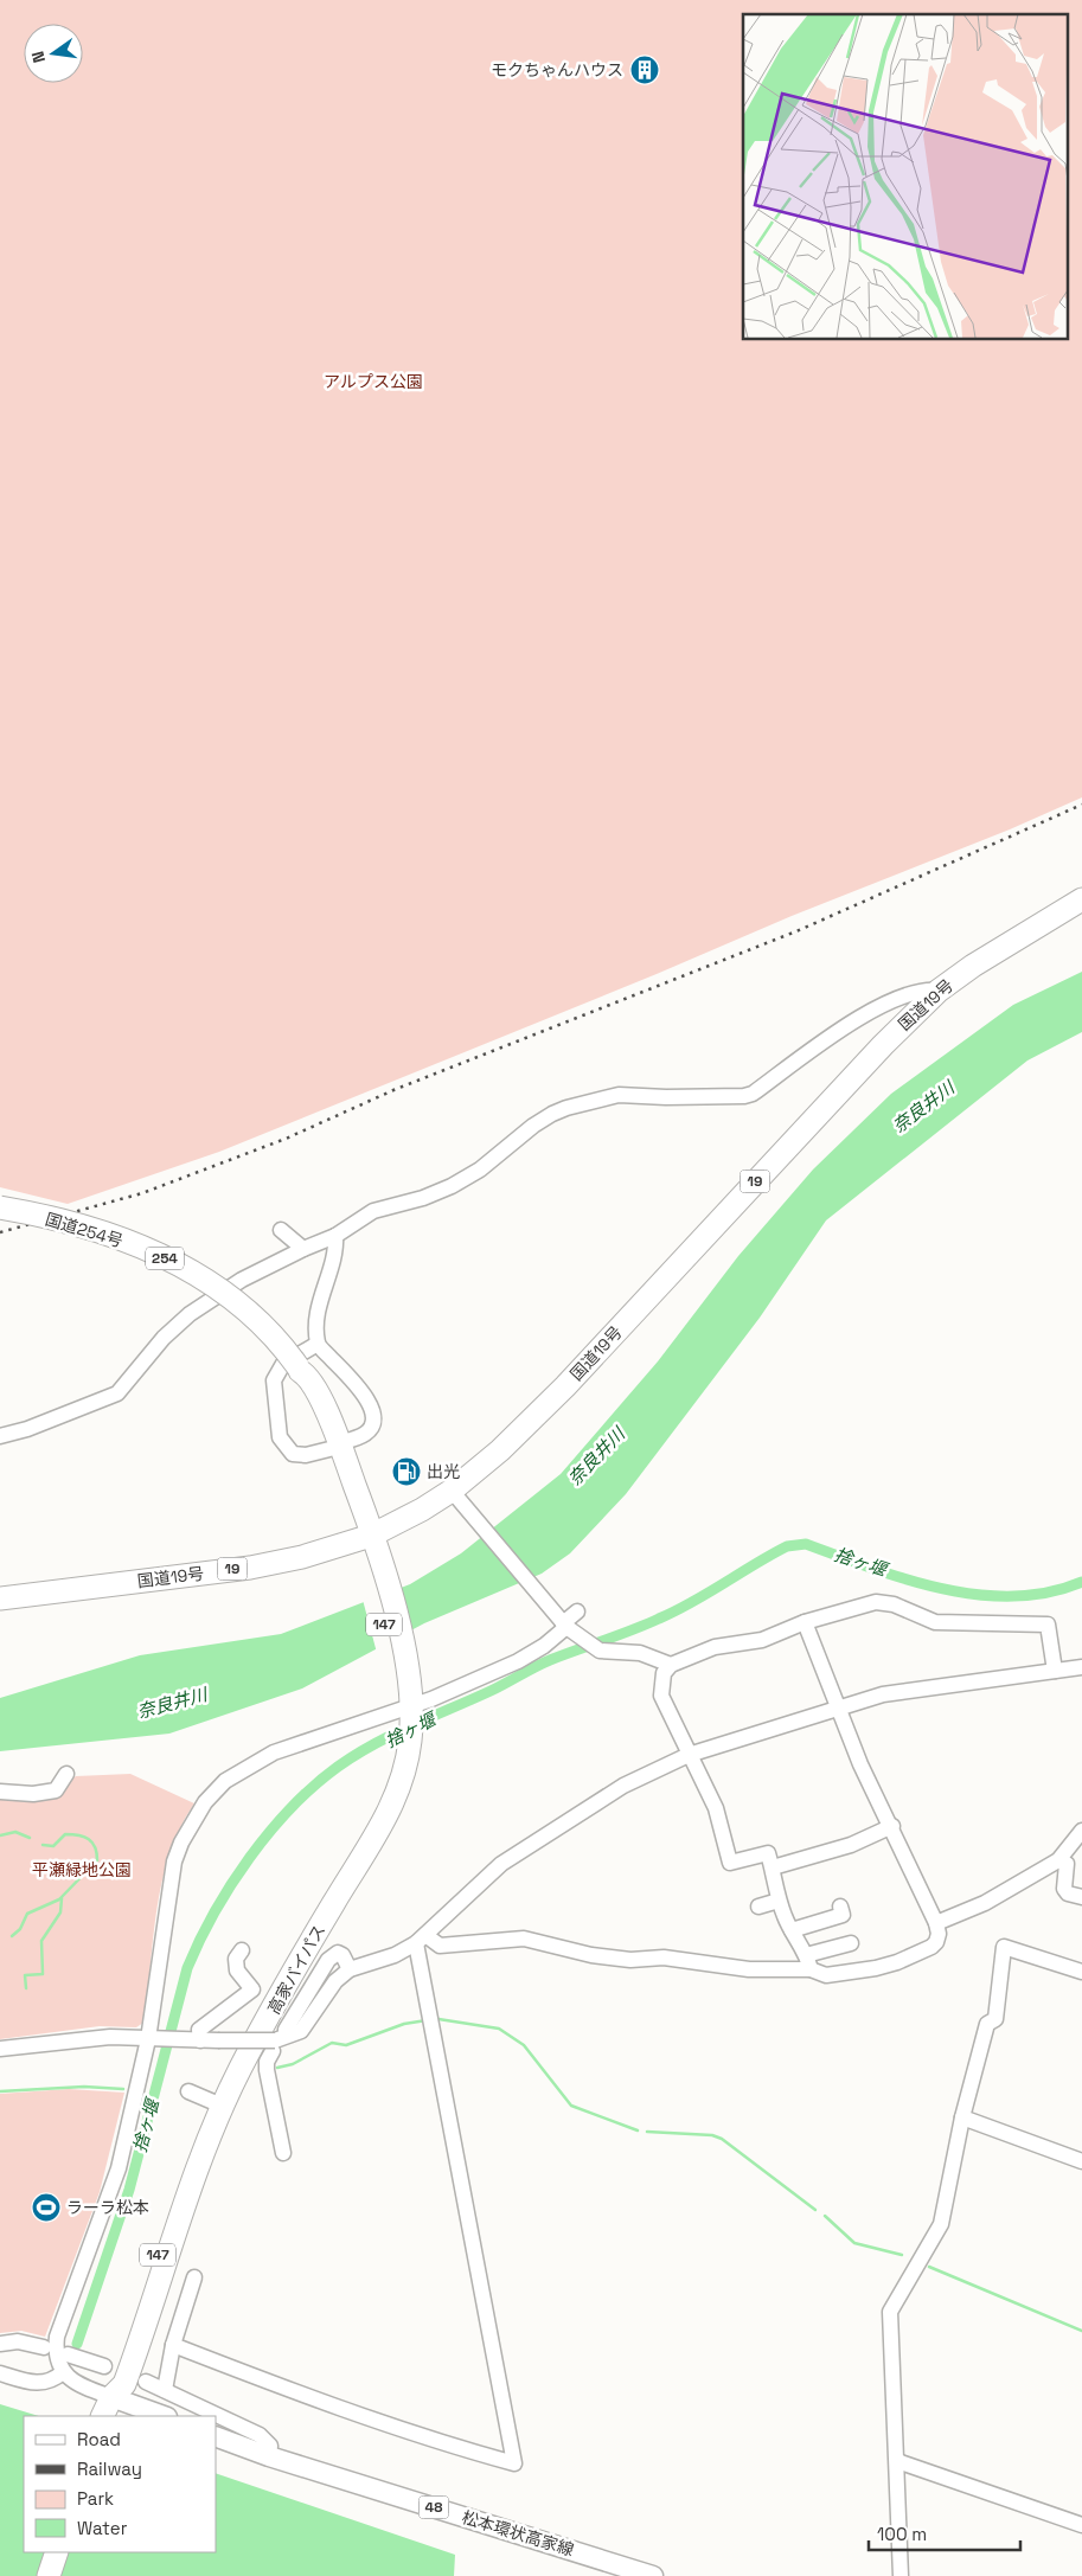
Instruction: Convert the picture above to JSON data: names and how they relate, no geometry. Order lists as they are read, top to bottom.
{
  "streets": {
    "highway": [
      "国道19号",
      "19",
      "国道254号",
      "254",
      "147",
      "高家バイパス"
    ],
    "main road": ["48", "松本環状高家線"]
  },
  "crossings": [
    ["国道19号", "国道254号"],
    ["国道19号", "高家バイパス"],
    ["国道254号", "高家バイパス"]
  ],
  "water": ["奈良井川", "捨ヶ堰"],
  "parks": ["アルプス公園", "平瀬緑地公園"],
  "places": {
    "building": ["モクちゃんハウス"],
    "fuel station": ["出光"],
    "sports": ["ラーラ松本"]
  },
  "legend": [
    "Road",
    "Railway",
    "Park",
    "Water"
  ],
  "scale_bar": "100 m",
  "north": "left"
}
